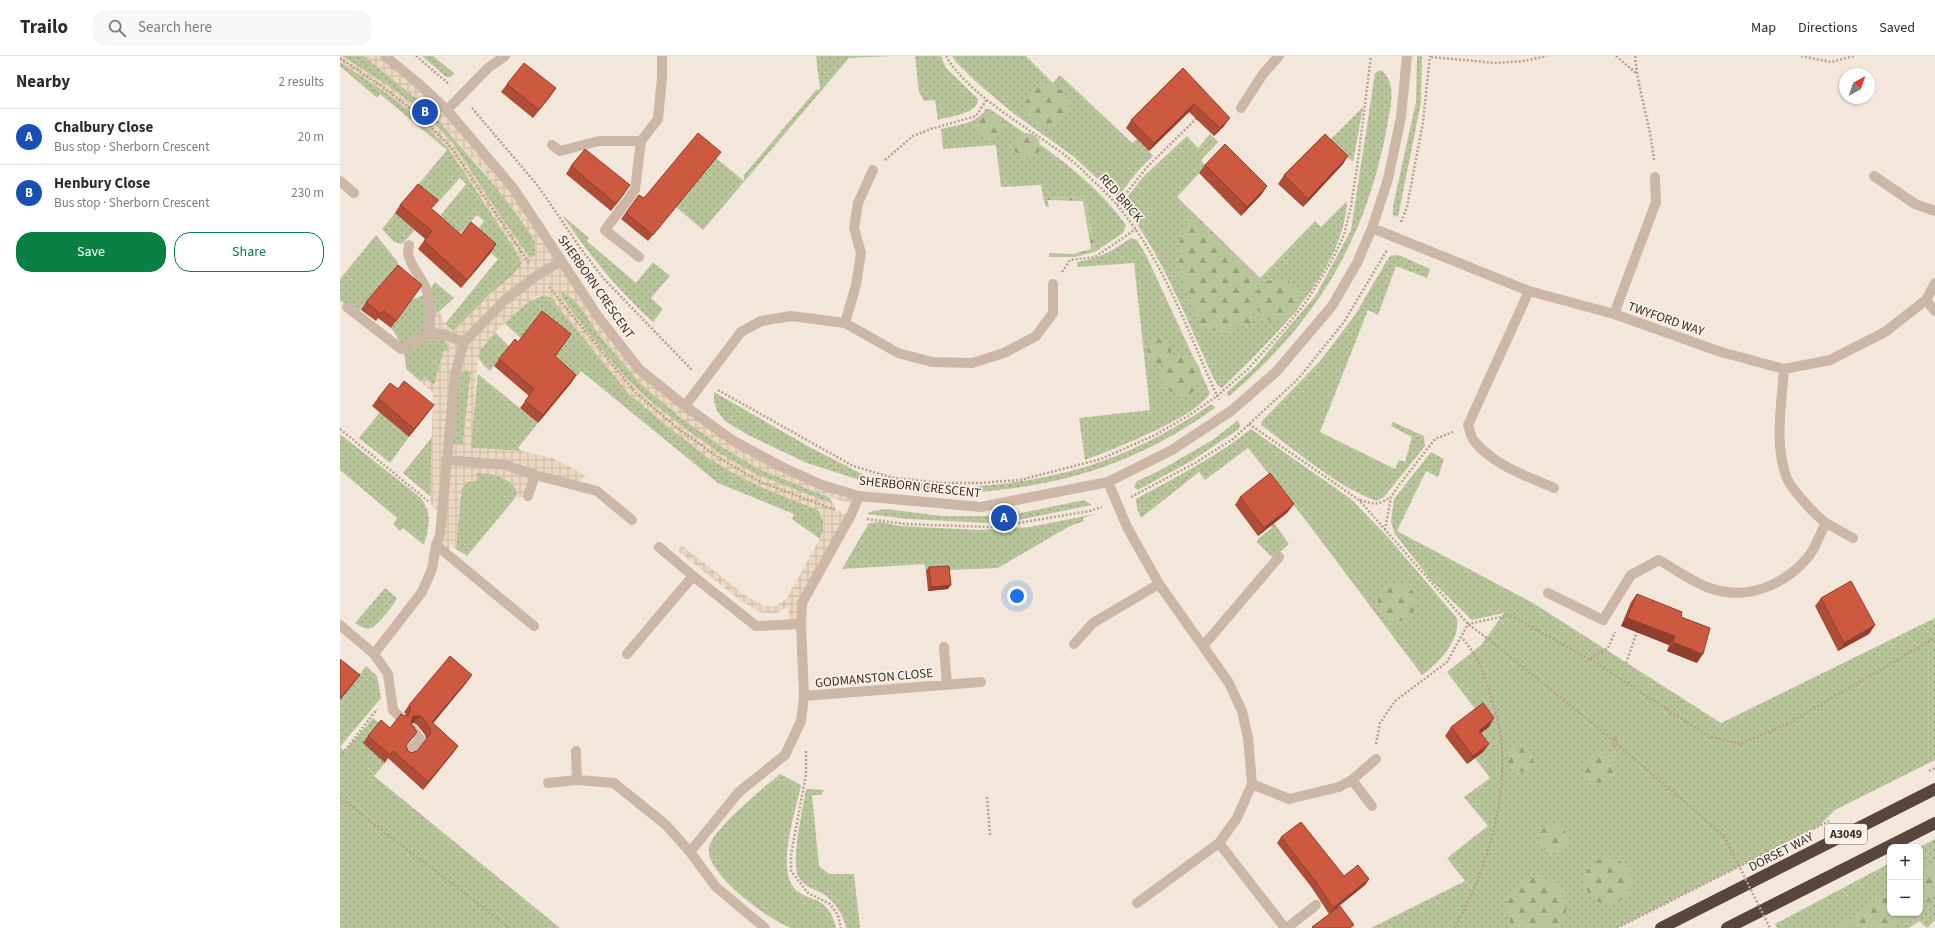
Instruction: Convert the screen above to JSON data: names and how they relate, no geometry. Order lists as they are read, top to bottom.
{
  "streets": {
    "highway": ["A3049", "DORSET WAY"],
    "street": ["SHERBORN CRESCENT", "TWYFORD WAY", "GODMANSTON CLOSE"],
    "path": ["RED BRICK"]
  },
  "crossings": [
    ["SHERBORN CRESCENT", "TWYFORD WAY"],
    ["SHERBORN CRESCENT", "GODMANSTON CLOSE"]
  ],
  "north": "top right",
  "page": {
    "header": "Trailo",
    "search": "Search here",
    "nav": ["Map", "Directions", "Saved"],
    "heading": ["Nearby", "2 results"],
    "pins": ["B", "A"],
    "list": [
      {
        "mark": "A",
        "name": "Chalbury Close",
        "note": "Bus stop · Sherborn Crescent",
        "value": "20 m"
      },
      {
        "mark": "B",
        "name": "Henbury Close",
        "note": "Bus stop · Sherborn Crescent",
        "value": "230 m"
      }
    ],
    "buttons": ["Save", "Share"],
    "map_buttons": ["+", "−"]
  }
}
